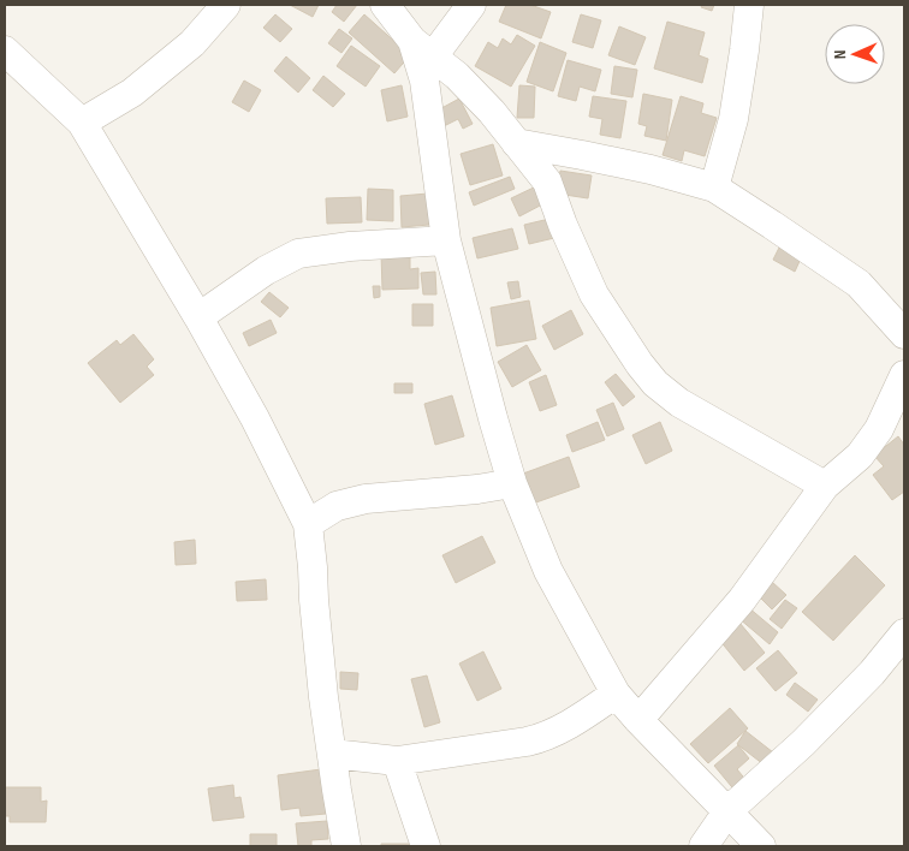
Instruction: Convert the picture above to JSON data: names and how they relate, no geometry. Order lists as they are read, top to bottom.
{
  "north": "left"
}
